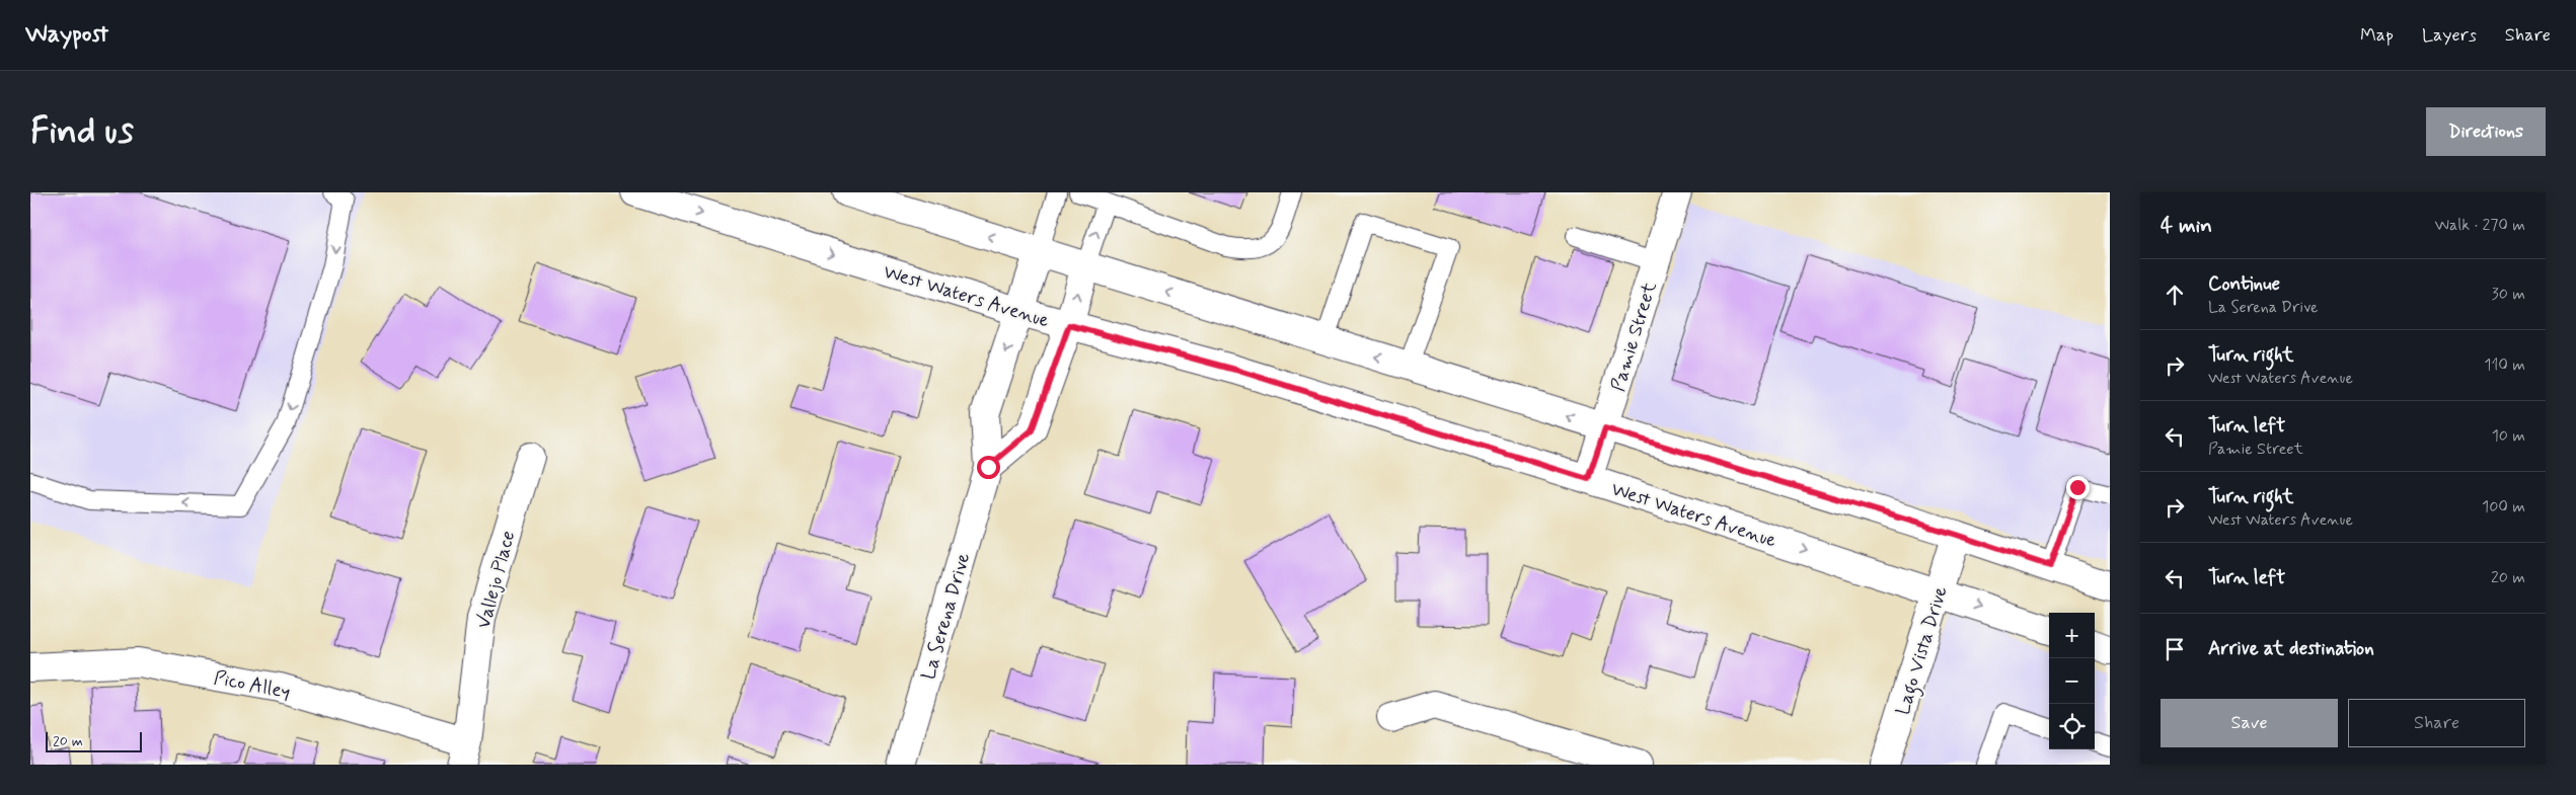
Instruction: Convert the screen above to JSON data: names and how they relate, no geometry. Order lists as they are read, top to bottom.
{
  "streets": {
    "main road": [
      "West Waters Avenue",
      "Pamie Street",
      "Vallejo Place",
      "La Serena Drive",
      "Lago Vista Drive",
      "Pico Alley"
    ]
  },
  "crossings": [
    ["West Waters Avenue", "Pamie Street"],
    ["West Waters Avenue", "La Serena Drive"],
    ["West Waters Avenue", "Lago Vista Drive"],
    ["Vallejo Place", "Pico Alley"]
  ],
  "scale_bar": "20 m",
  "page": {
    "header": "Waypost",
    "nav": ["Map", "Layers", "Share"],
    "buttons": [
      "Directions",
      ["Save", "Share"]
    ],
    "title": "Find us",
    "heading": ["4 min", "Walk · 270 m"],
    "list": [
      ["Continue", "La Serena Drive", "30 m"],
      ["Turn right", "West Waters Avenue", "110 m"],
      ["Turn left", "Pamie Street", "10 m"],
      ["Turn right", "West Waters Avenue", "100 m"],
      ["Turn left", "20 m"],
      "Arrive at destination"
    ],
    "map_buttons": ["+", "−"],
    "scale": "20 m"
  }
}
